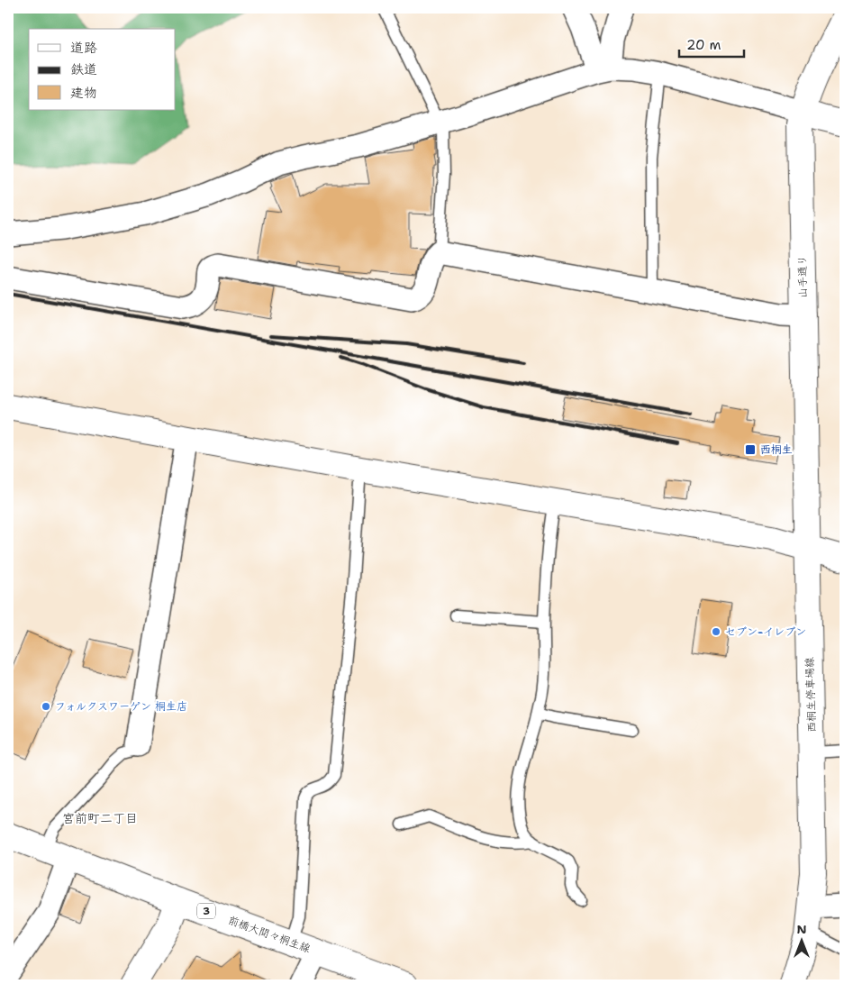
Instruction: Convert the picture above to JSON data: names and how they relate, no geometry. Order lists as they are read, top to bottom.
{
  "streets": {
    "street": [
      "山手通り",
      "西桐生停車場線",
      "3",
      "前橋大間々桐生線"
    ]
  },
  "crossings": [
    ["山手通り", "西桐生停車場線"]
  ],
  "districts": ["宮前町二丁目"],
  "places": {
    "transit": ["西桐生"],
    "other": ["セブン-イレブン", "フォルクスワーゲン 桐生店"]
  },
  "legend": ["道路", "鉄道", "建物"],
  "scale_bar": "20 m",
  "north": "top"
}
